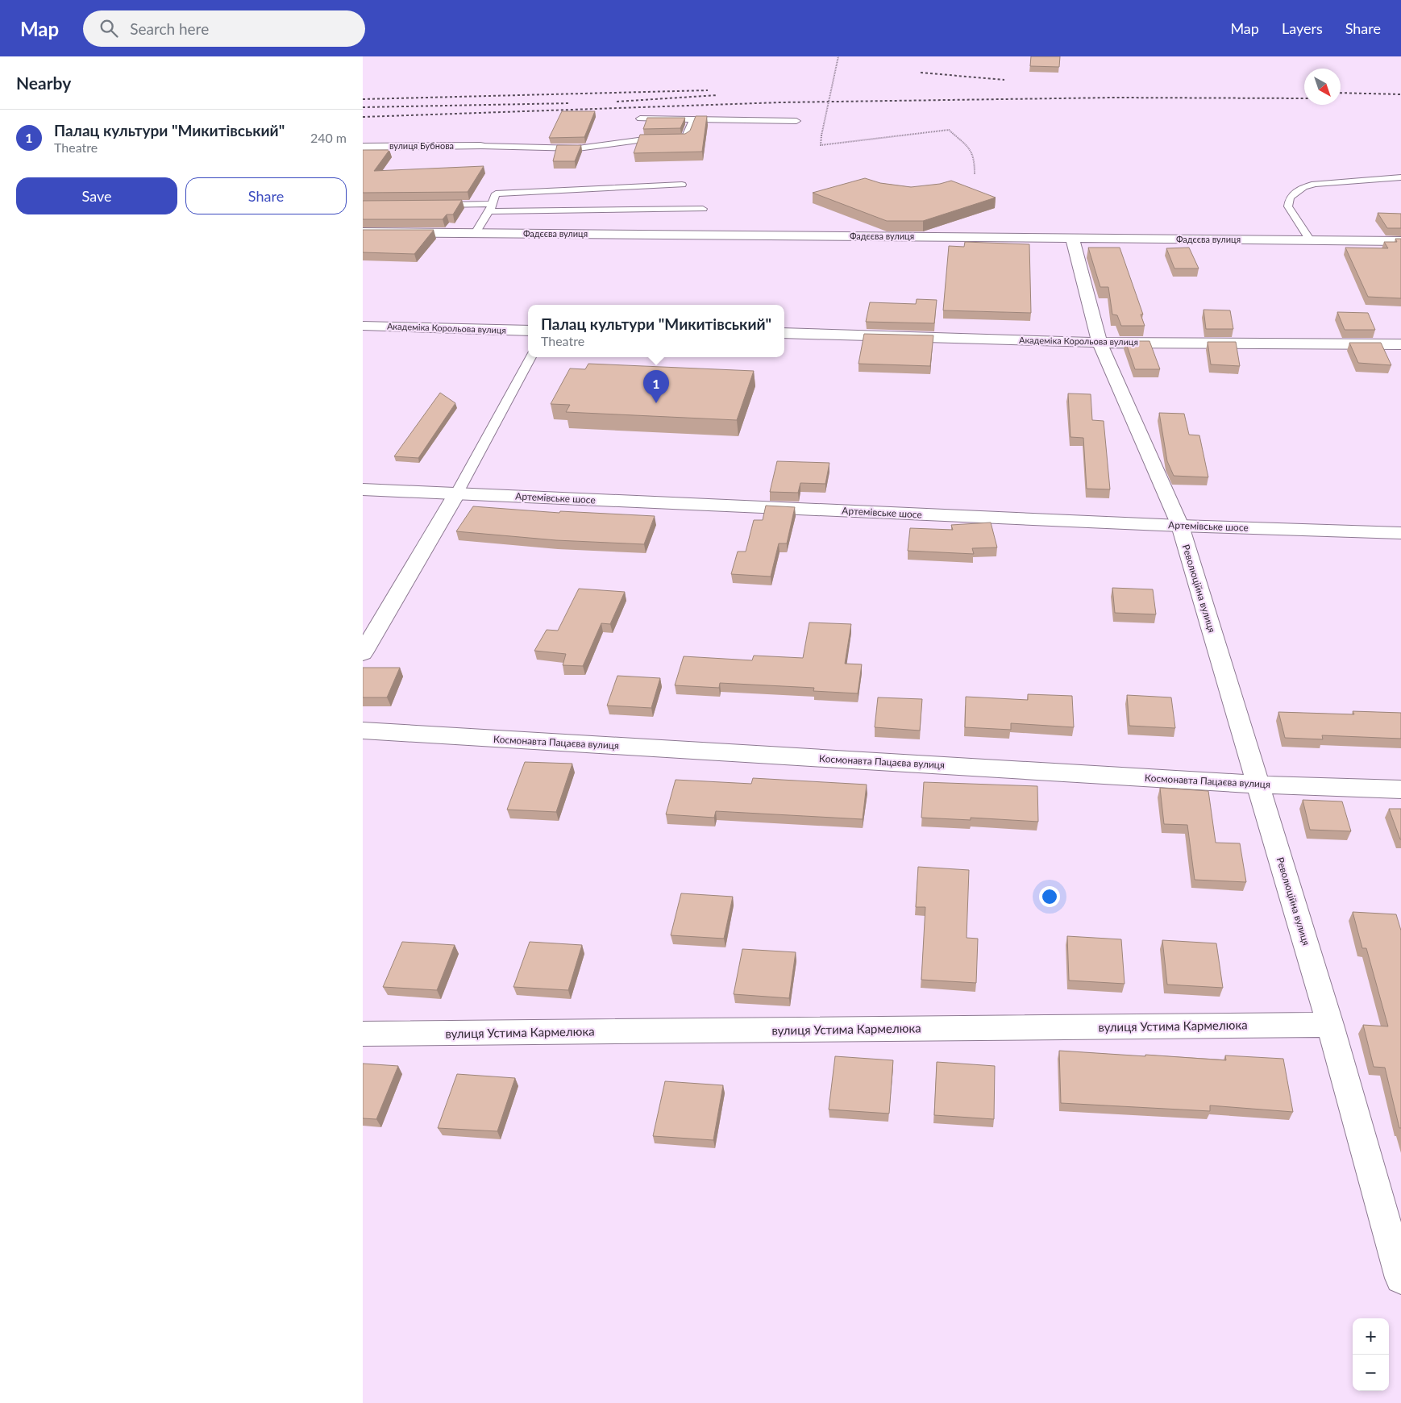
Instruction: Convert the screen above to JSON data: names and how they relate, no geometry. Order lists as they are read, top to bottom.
{
  "streets": {
    "street": [
      "вулиця Бубнова",
      "Фадєєва вулиця",
      "Академіка Корольова вулиця",
      "Артемівське шосе",
      "Революційна вулиця",
      "Космонавта Пацаєва вулиця",
      "вулиця Устима Кармелюка"
    ]
  },
  "crossings": [
    ["Фадєєва вулиця", "Революційна вулиця"],
    ["Академіка Корольова вулиця", "Революційна вулиця"],
    ["Артемівське шосе", "Революційна вулиця"],
    ["Революційна вулиця", "Космонавта Пацаєва вулиця"],
    ["Революційна вулиця", "вулиця Устима Кармелюка"]
  ],
  "north": "bottom right",
  "page": {
    "header": "Map",
    "search": "Search here",
    "nav": ["Map", "Layers", "Share"],
    "heading": "Nearby",
    "list": [
      {
        "mark": "1",
        "name": "Палац культури \"Микитівський\"",
        "note": "Theatre",
        "value": "240 m"
      }
    ],
    "buttons": ["Save", "Share"],
    "popup": ["Палац культури \"Микитівський\"", "Theatre"],
    "pins": "1",
    "map_buttons": ["+", "−"]
  }
}
